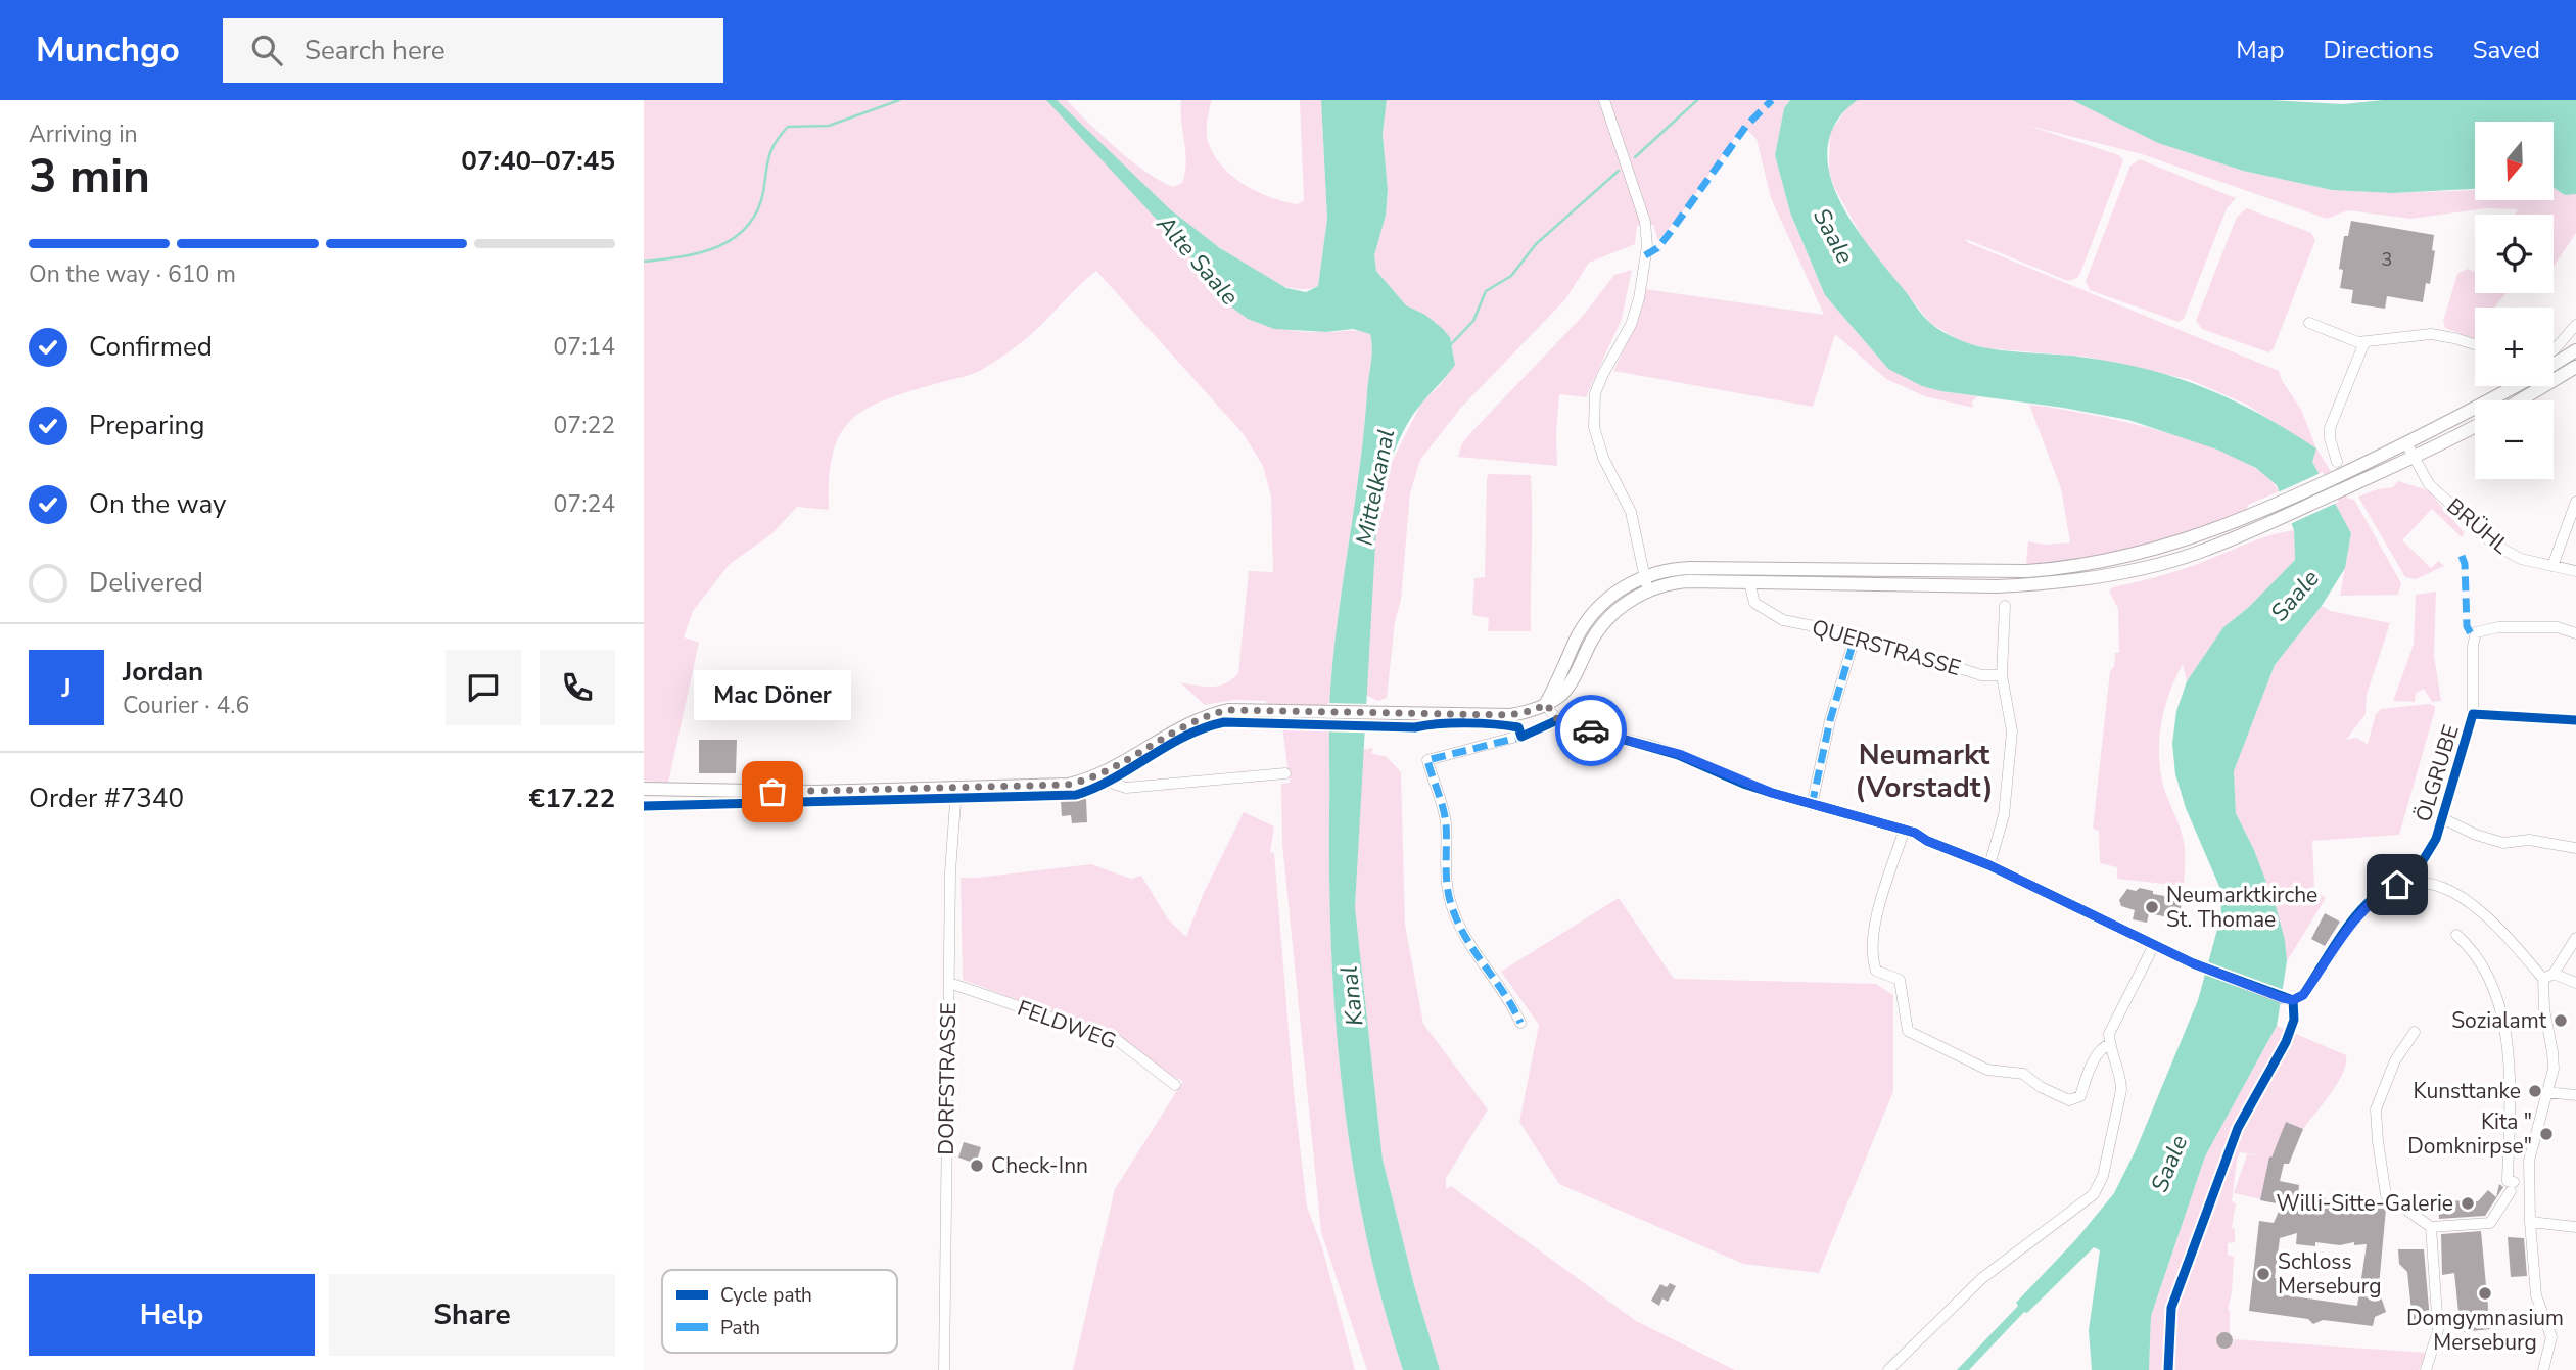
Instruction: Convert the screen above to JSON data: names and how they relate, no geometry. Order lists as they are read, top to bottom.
{
  "streets": {
    "street": [
      "BRÜHL",
      "QUERSTRASSE",
      "ÖLGRUBE",
      "FELDWEG",
      "DORFSTRASSE"
    ]
  },
  "crossings": [
    ["FELDWEG", "DORFSTRASSE"]
  ],
  "districts": ["Neumarkt (Vorstadt)"],
  "water": [
    "Saale",
    "Alte Saale",
    "Mittelkanal",
    "Kanal"
  ],
  "places": [
    "Mac Döner",
    "Neumarktkirche St. Thomae",
    "Sozialamt",
    "Kunsttanke",
    "Kita \" Domknirpse\"",
    "Check-Inn",
    "Willi-Sitte-Galerie",
    "Schloss Merseburg",
    "Domgymnasium Merseburg"
  ],
  "house_numbers": ["3"],
  "legend": ["Cycle path", "Path"],
  "north": "bottom",
  "page": {
    "header": "Munchgo",
    "search": "Search here",
    "nav": ["Map", "Directions", "Saved"],
    "heading": ["3 min", "Arriving in", "07:40–07:45"],
    "panel": [
      "Jordan",
      "Courier · 4.6",
      "Order #7340",
      "€17.22"
    ],
    "map_buttons": ["+", "−"],
    "bar": "On the way · 610 m",
    "list": [
      ["Confirmed", "07:14"],
      ["Preparing", "07:22"],
      ["On the way", "07:24"],
      "Delivered"
    ],
    "round": "J",
    "bubble": "Mac Döner",
    "buttons": ["Help", "Share"]
  }
}
